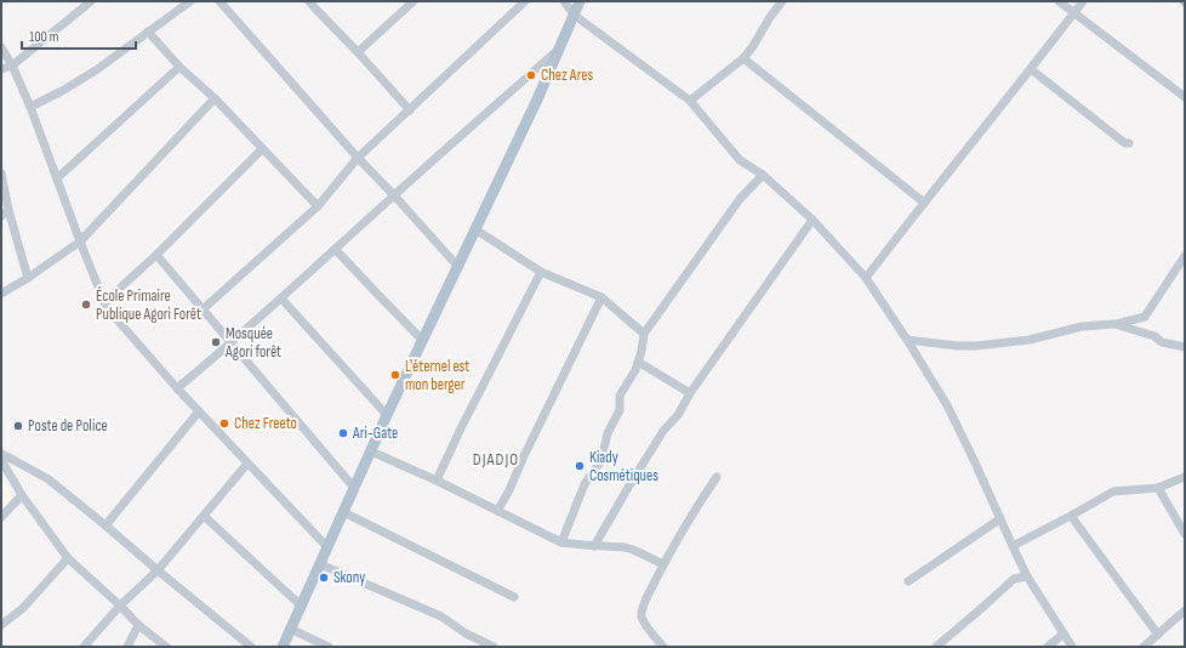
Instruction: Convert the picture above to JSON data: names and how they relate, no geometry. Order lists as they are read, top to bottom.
{
  "districts": ["DJADJO"],
  "places": [
    "Chez Ares",
    "École Primaire Publique Agori Forêt",
    "Mosquée Agori forêt",
    "L'éternel est mon berger",
    "Chez Freeto",
    "Poste de Police",
    "Ari-Gate",
    "Kiady Cosmétiques",
    "Skony"
  ],
  "scale_bar": "100 m"
}
